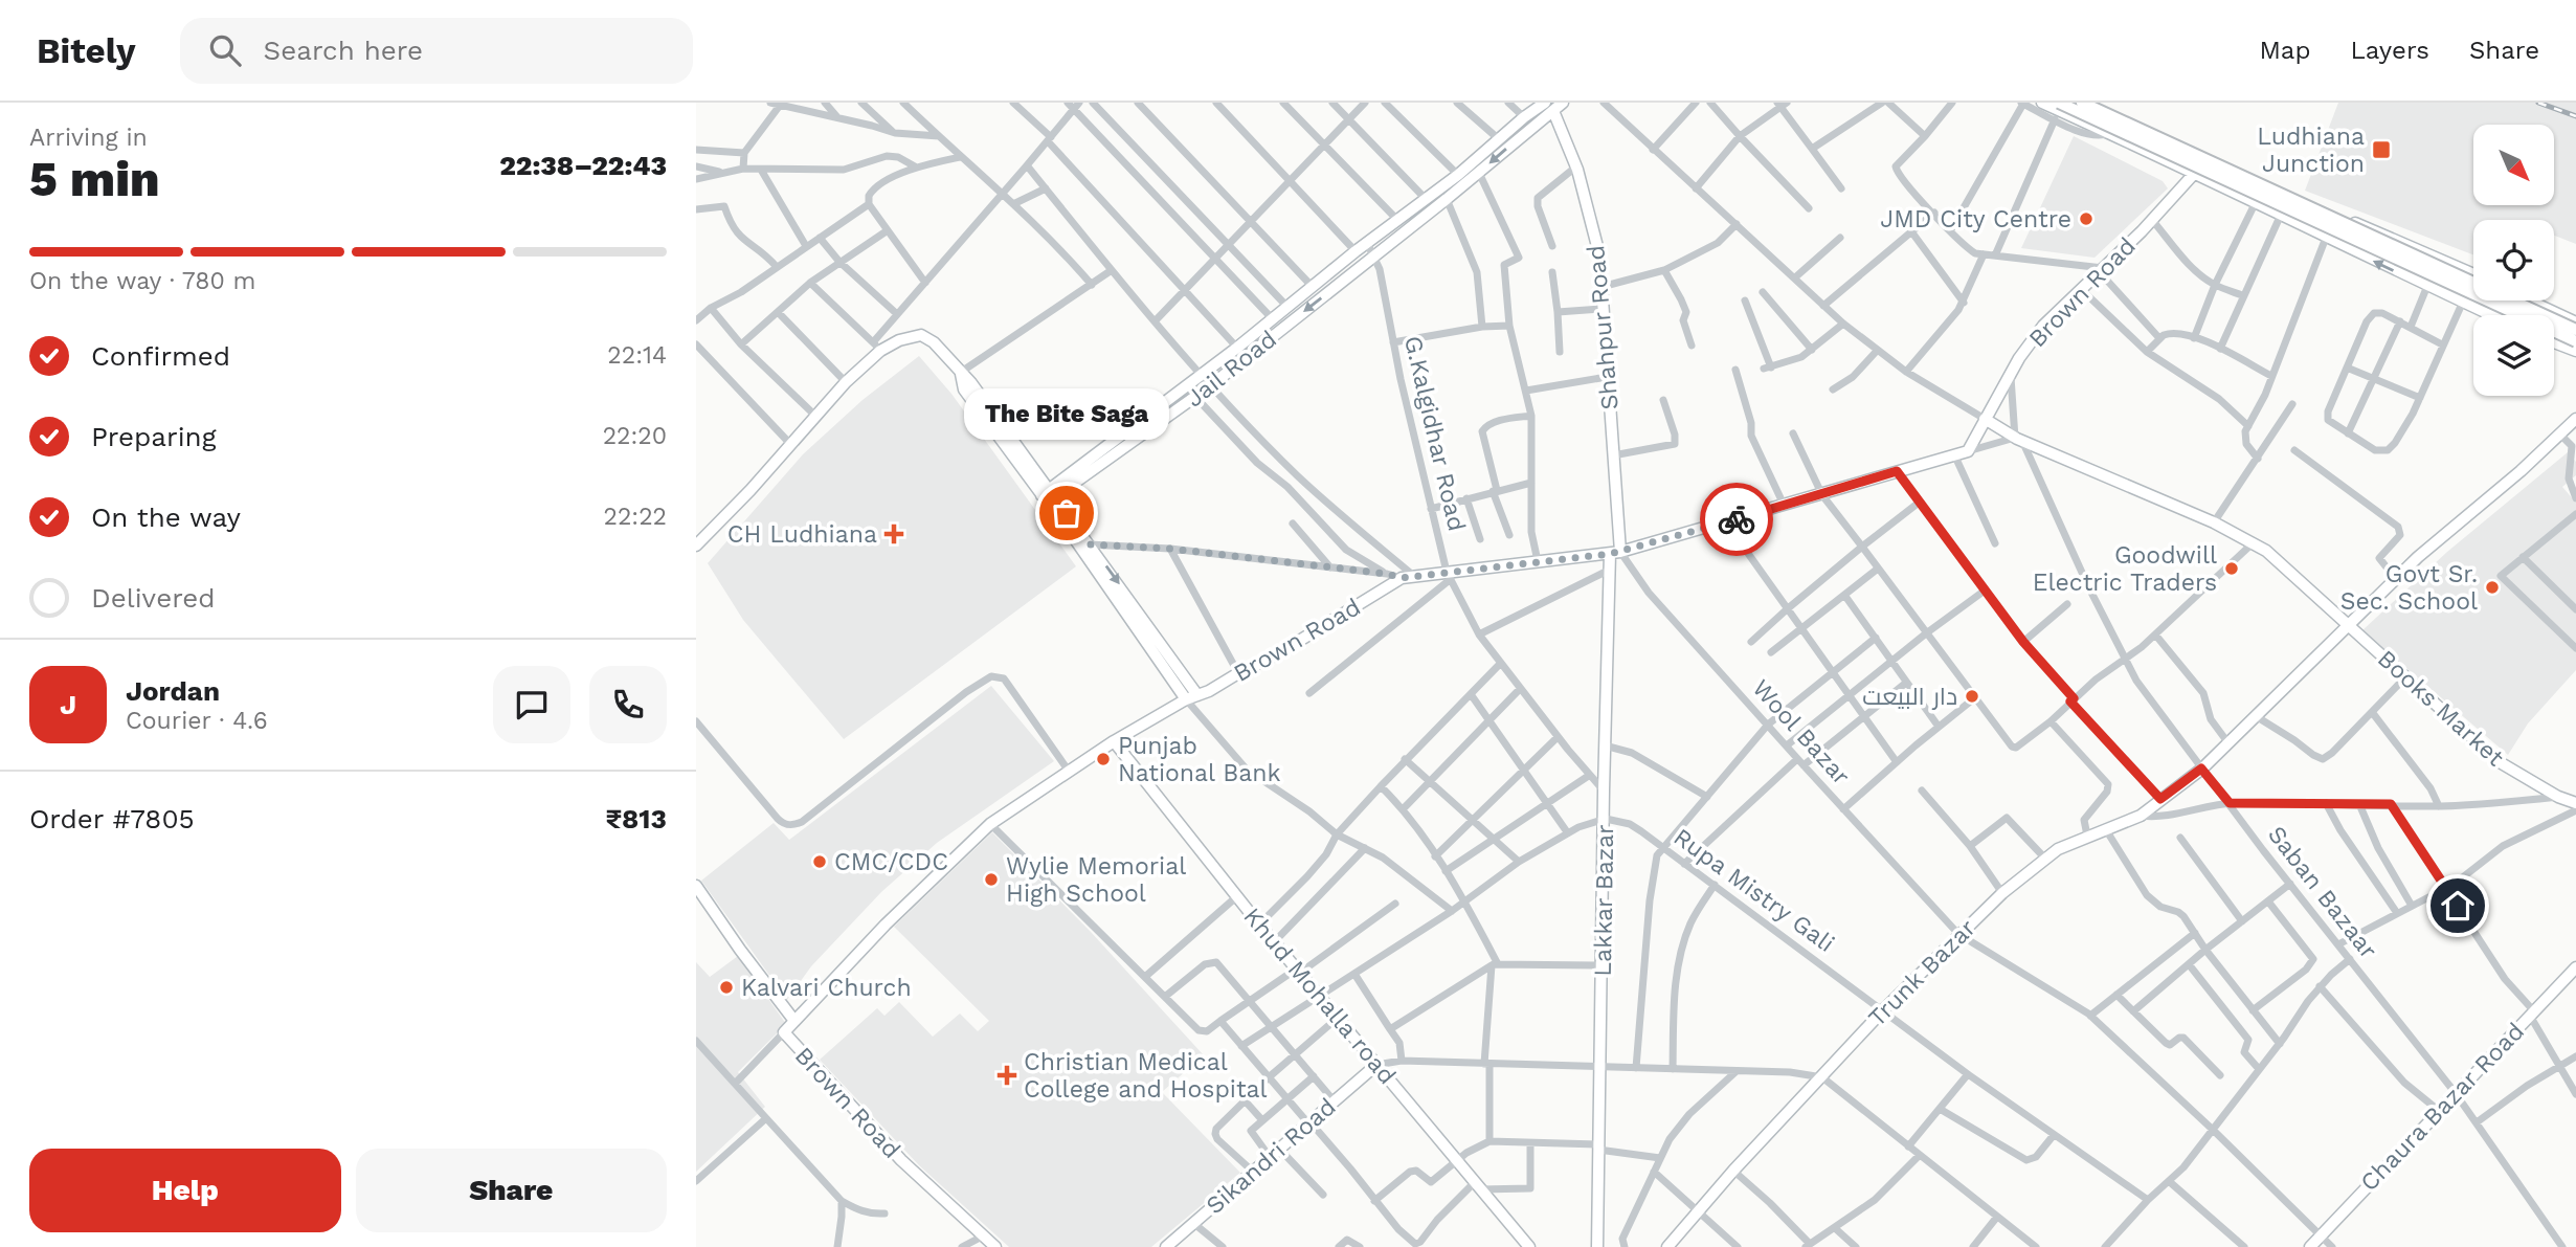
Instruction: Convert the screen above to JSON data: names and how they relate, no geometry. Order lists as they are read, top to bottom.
{
  "streets": {
    "street": [
      "Brown Road",
      "Shahpur Road",
      "Jail Road",
      "G.Kalgidhar Road",
      "Books Market",
      "Wool Bazar",
      "Rupa Mistry Gali",
      "Saban Bazaar",
      "Lakkar Bazar",
      "Trunk Bazar",
      "Khud Mohalla road",
      "Chaura Bazar Road",
      "Sikandri Road"
    ]
  },
  "crossings": [
    ["Brown Road", "Shahpur Road"],
    ["Brown Road", "G.Kalgidhar Road"],
    ["Brown Road", "Books Market"],
    ["Brown Road", "Wool Bazar"],
    ["Brown Road", "Lakkar Bazar"],
    ["Brown Road", "Khud Mohalla road"],
    ["Shahpur Road", "Jail Road"],
    ["Shahpur Road", "Wool Bazar"],
    ["Shahpur Road", "Lakkar Bazar"],
    ["Jail Road", "G.Kalgidhar Road"],
    ["G.Kalgidhar Road", "Lakkar Bazar"],
    ["Books Market", "Saban Bazaar"],
    ["Books Market", "Trunk Bazar"],
    ["Wool Bazar", "Lakkar Bazar"],
    ["Wool Bazar", "Trunk Bazar"],
    ["Wool Bazar", "Chaura Bazar Road"],
    ["Rupa Mistry Gali", "Lakkar Bazar"],
    ["Rupa Mistry Gali", "Trunk Bazar"],
    ["Saban Bazaar", "Trunk Bazar"],
    ["Saban Bazaar", "Chaura Bazar Road"],
    ["Khud Mohalla road", "Sikandri Road"]
  ],
  "places": {
    "transit": ["Ludhiana Junction"],
    "other": [
      "JMD City Centre",
      "The Bite Saga",
      "Goodwill Electric Traders",
      "Govt Sr. Sec. School",
      "دار البیعت",
      "Punjab National Bank",
      "CMC/CDC",
      "Wylie Memorial High School",
      "Kalvari Church"
    ],
    "health": ["CH Ludhiana", "Christian Medical College and Hospital"]
  },
  "north": "bottom right",
  "page": {
    "header": "Bitely",
    "search": "Search here",
    "nav": ["Map", "Layers", "Share"],
    "heading": ["5 min", "Arriving in", "22:38–22:43"],
    "panel": [
      "Jordan",
      "Courier · 4.6",
      "Order #7805",
      "₹813"
    ],
    "bar": "On the way · 780 m",
    "list": [
      ["Confirmed", "22:14"],
      ["Preparing", "22:20"],
      ["On the way", "22:22"],
      "Delivered"
    ],
    "bubble": "The Bite Saga",
    "round": "J",
    "buttons": ["Help", "Share"]
  }
}
